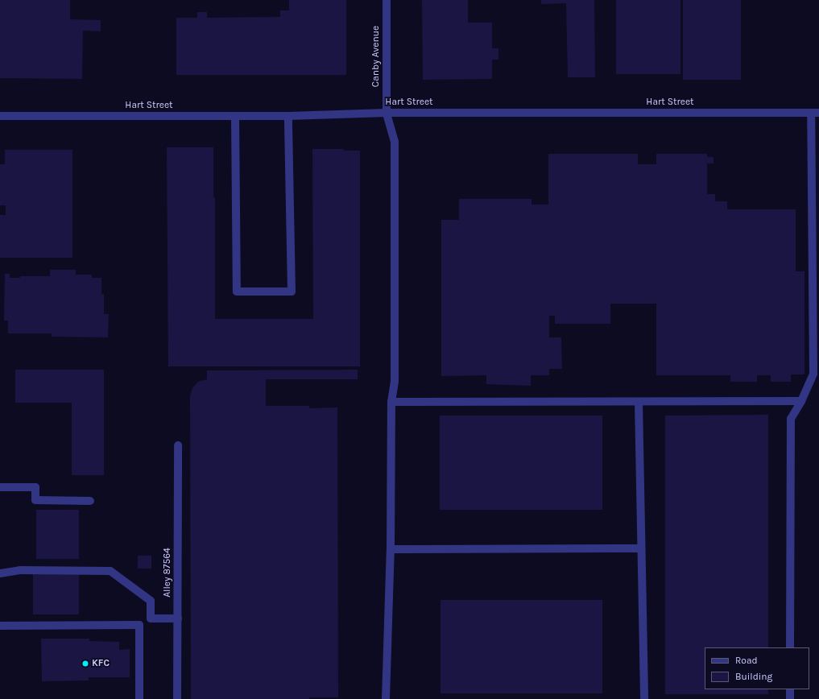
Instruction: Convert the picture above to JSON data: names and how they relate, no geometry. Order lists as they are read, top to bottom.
{
  "streets": {
    "street": ["Canby Avenue", "Hart Street", "Alley 87564"]
  },
  "crossings": [
    ["Canby Avenue", "Hart Street"]
  ],
  "places": ["KFC"],
  "legend": ["Road", "Building"]
}
